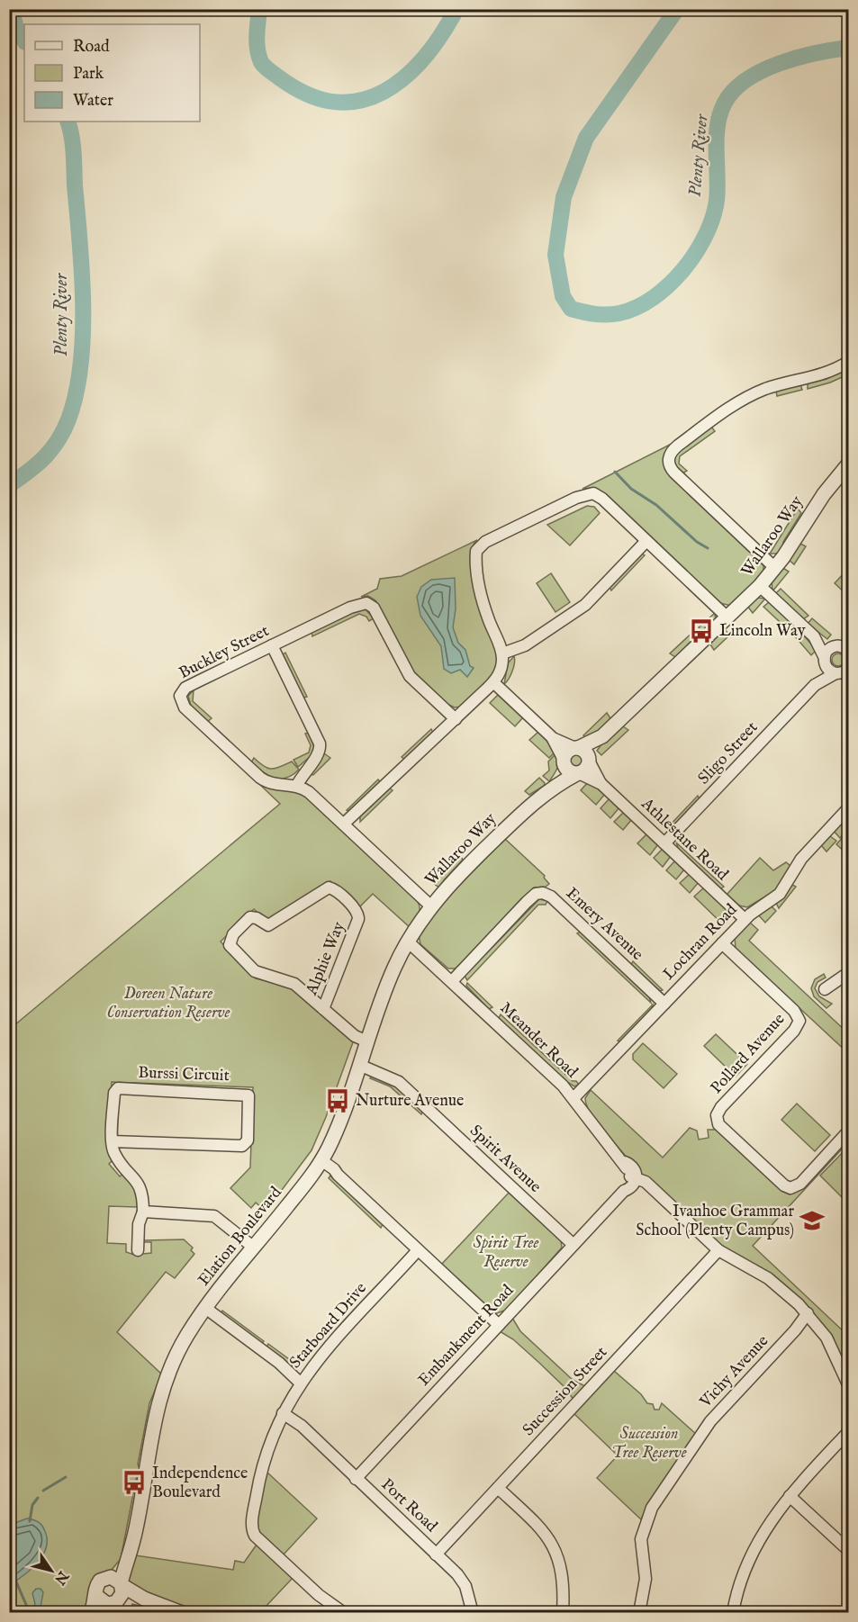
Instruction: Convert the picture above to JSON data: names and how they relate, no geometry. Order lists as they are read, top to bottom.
{
  "streets": {
    "street": [
      "Wallaroo Way",
      "Buckley Street",
      "Sligo Street",
      "Athlestane Road",
      "Emery Avenue",
      "Lochran Road",
      "Alphie Way",
      "Meander Road",
      "Pollard Avenue",
      "Burssi Circuit",
      "Spirit Avenue",
      "Elation Boulevard",
      "Starboard Drive",
      "Embankment Road",
      "Vichy Avenue",
      "Succession Street",
      "Port Road"
    ]
  },
  "crossings": [
    ["Wallaroo Way", "Buckley Street"],
    ["Wallaroo Way", "Athlestane Road"],
    ["Wallaroo Way", "Meander Road"],
    ["Wallaroo Way", "Elation Boulevard"],
    ["Sligo Street", "Athlestane Road"],
    ["Athlestane Road", "Lochran Road"],
    ["Emery Avenue", "Lochran Road"],
    ["Emery Avenue", "Meander Road"],
    ["Lochran Road", "Meander Road"],
    ["Lochran Road", "Pollard Avenue"],
    ["Alphie Way", "Elation Boulevard"],
    ["Meander Road", "Elation Boulevard"],
    ["Meander Road", "Embankment Road"],
    ["Meander Road", "Vichy Avenue"],
    ["Meander Road", "Succession Street"],
    ["Spirit Avenue", "Elation Boulevard"],
    ["Spirit Avenue", "Embankment Road"],
    ["Starboard Drive", "Port Road"],
    ["Embankment Road", "Port Road"],
    ["Succession Street", "Port Road"]
  ],
  "water": ["Plenty River"],
  "parks": ["Doreen Nature Conservation Reserve", "Spirit Tree Reserve", "Succession Tree Reserve"],
  "places": {
    "bus stop": ["Lincoln Way", "Nurture Avenue", "Independence Boulevard"],
    "school or university": ["Ivanhoe Grammar School (Plenty Campus)"]
  },
  "legend": ["Road", "Park", "Water"],
  "north": "bottom right"
}
